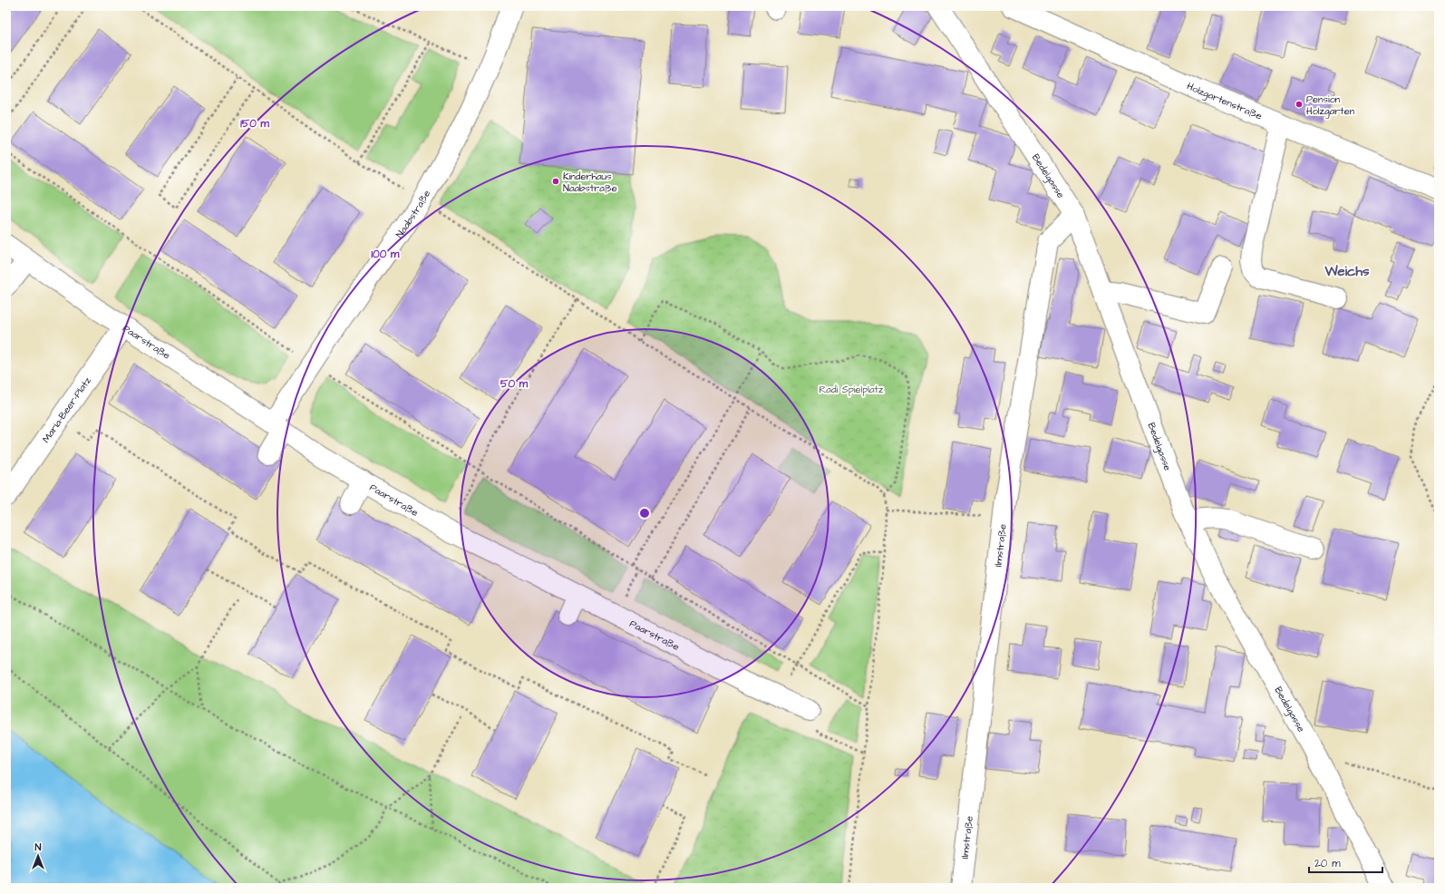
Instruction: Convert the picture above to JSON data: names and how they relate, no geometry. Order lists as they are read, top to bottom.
{
  "streets": {
    "street": [
      "Holzgartenstraße",
      "Bedelgasse",
      "Naabstraße",
      "Paarstraße",
      "Maria-Beer-Platz",
      "Ilmstraße"
    ]
  },
  "crossings": [
    ["Bedelgasse", "Ilmstraße"],
    ["Naabstraße", "Paarstraße"],
    ["Paarstraße", "Maria-Beer-Platz"]
  ],
  "districts": ["Weichs"],
  "parks": ["Radi Spielplatz"],
  "places": ["Pension Holzgarten", "Kinderhaus Naabstraße"],
  "scale_bar": "20 m",
  "north": "top",
  "rings": ["150 m", "100 m", "50 m"]
}
